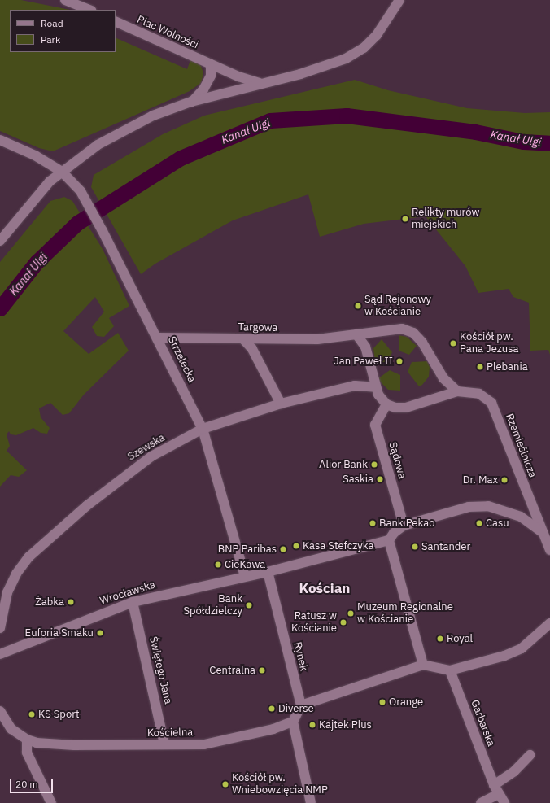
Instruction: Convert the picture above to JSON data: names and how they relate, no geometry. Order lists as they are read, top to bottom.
{
  "streets": {
    "street": [
      "Plac Wolności",
      "Targowa",
      "Strzelecka",
      "Rzemieślnicza",
      "Szewska",
      "Sądowa",
      "Wrocławska",
      "Rynek",
      "Świętego Jana",
      "Garbarska",
      "Kościelna"
    ]
  },
  "crossings": [
    ["Targowa", "Strzelecka"],
    ["Targowa", "Rzemieślnicza"],
    ["Strzelecka", "Szewska"],
    ["Strzelecka", "Wrocławska"],
    ["Wrocławska", "Rynek"],
    ["Wrocławska", "Świętego Jana"],
    ["Świętego Jana", "Kościelna"]
  ],
  "districts": ["Kościan"],
  "water": ["Kanał Ulgi"],
  "places": [
    "Relikty murów miejskich",
    "Sąd Rejonowy w Kościanie",
    "Kościół pw. Pana Jezusa",
    "Jan Paweł II",
    "Plebania",
    "Alior Bank",
    "Saskia",
    "Dr. Max",
    "Bank Pekao",
    "Casu",
    "Kasa Stefczyka",
    "Santander",
    "BNP Paribas",
    "CieKawa",
    "Żabka",
    "Bank Spółdzielczy",
    "Muzeum Regionalne w Kościanie",
    "Ratusz w Kościanie",
    "Euforia Smaku",
    "Royal",
    "Centralna",
    "Orange",
    "Diverse",
    "KS Sport",
    "Kajtek Plus",
    "Kościół pw. Wniebowzięcia NMP"
  ],
  "legend": ["Road", "Park"],
  "scale_bar": "20 m"
}
